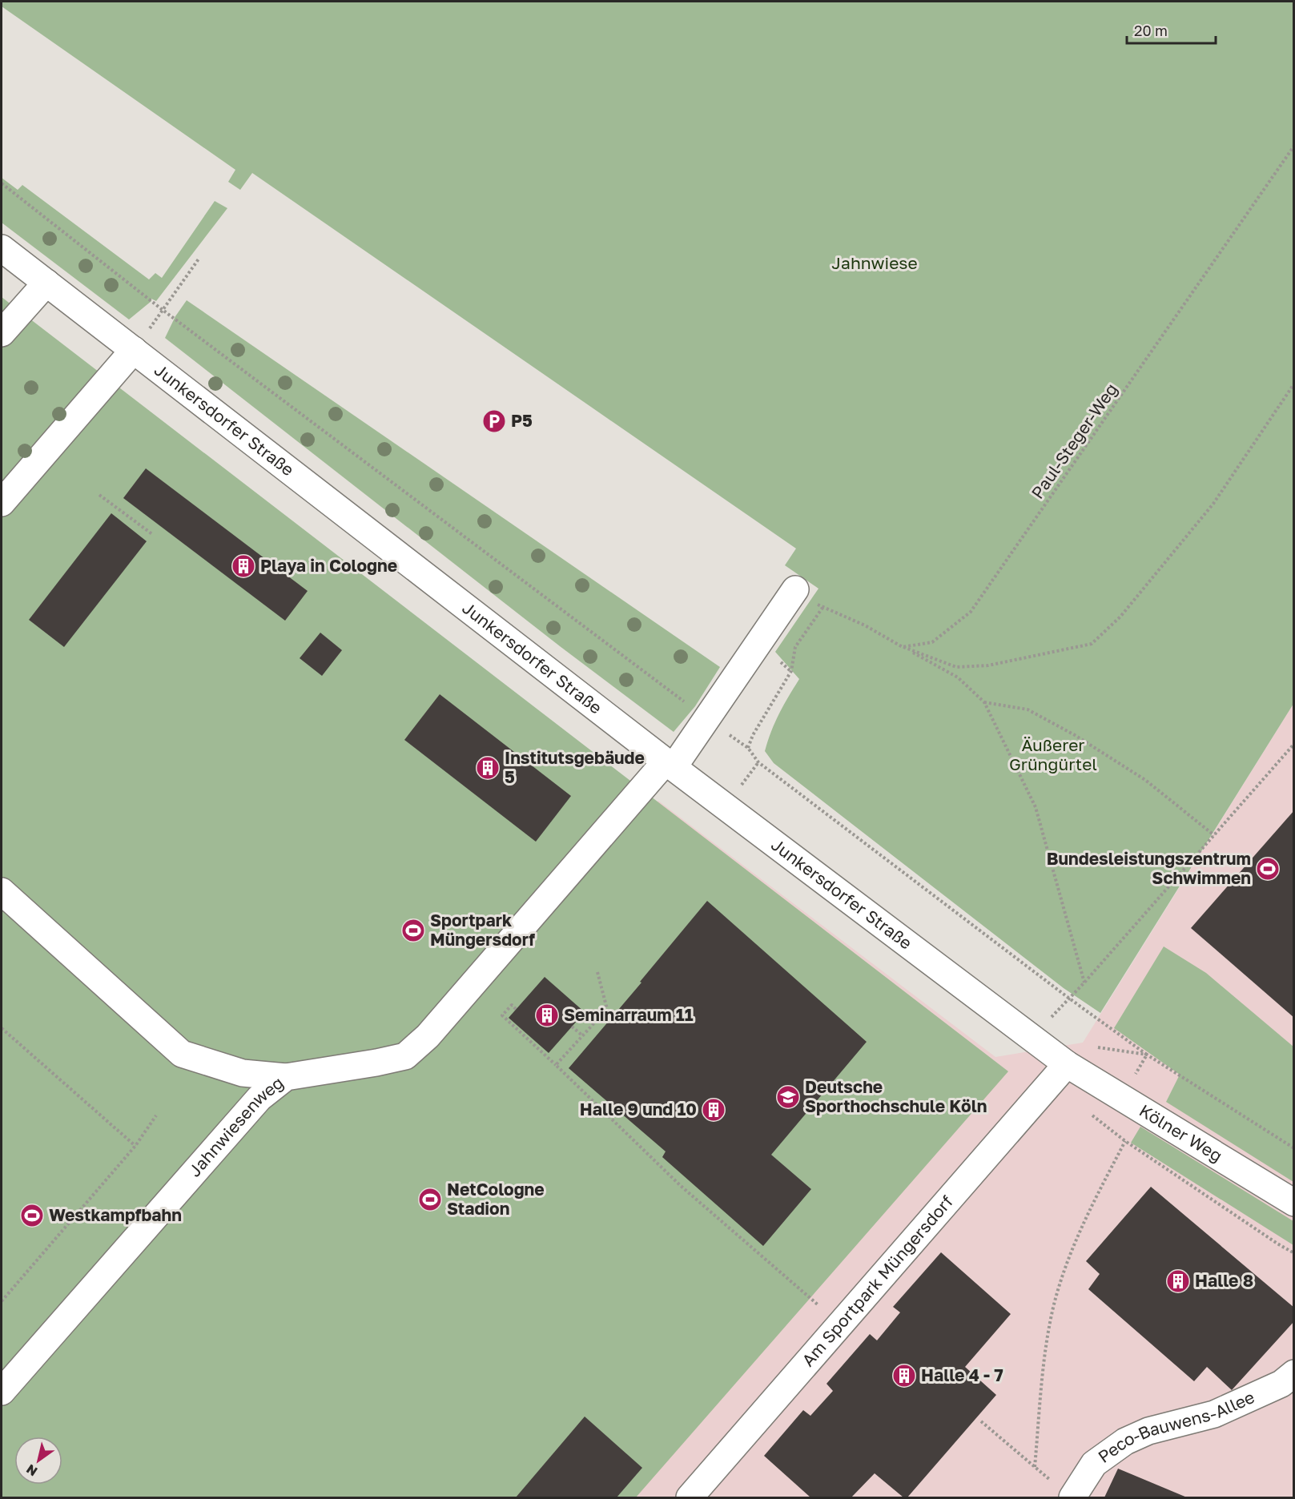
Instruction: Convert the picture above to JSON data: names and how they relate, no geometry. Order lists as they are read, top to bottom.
{
  "streets": {
    "street": [
      "Junkersdorfer Straße",
      "Jahnwiesenweg",
      "Kölner Weg",
      "Am Sportpark Müngersdorf",
      "Peco-Bauwens-Allee"
    ],
    "path": ["Paul-Steger-Weg"]
  },
  "crossings": [
    ["Junkersdorfer Straße", "Jahnwiesenweg"],
    ["Junkersdorfer Straße", "Kölner Weg"],
    ["Junkersdorfer Straße", "Am Sportpark Müngersdorf"],
    ["Kölner Weg", "Am Sportpark Müngersdorf"]
  ],
  "parks": ["Jahnwiese", "Äußerer Grüngürtel"],
  "places": {
    "parking": ["P5"],
    "building": [
      "Playa in Cologne",
      "Institutsgebäude 5",
      "Seminarraum 11",
      "Halle 9 und 10",
      "Halle 8",
      "Halle 4 - 7"
    ],
    "sports": [
      "Bundesleistungszentrum Schwimmen",
      "Sportpark Müngersdorf",
      "NetCologne Stadion",
      "Westkampfbahn"
    ],
    "school or university": ["Deutsche Sporthochschule Köln"]
  },
  "scale_bar": "20 m",
  "north": "bottom left"
}
